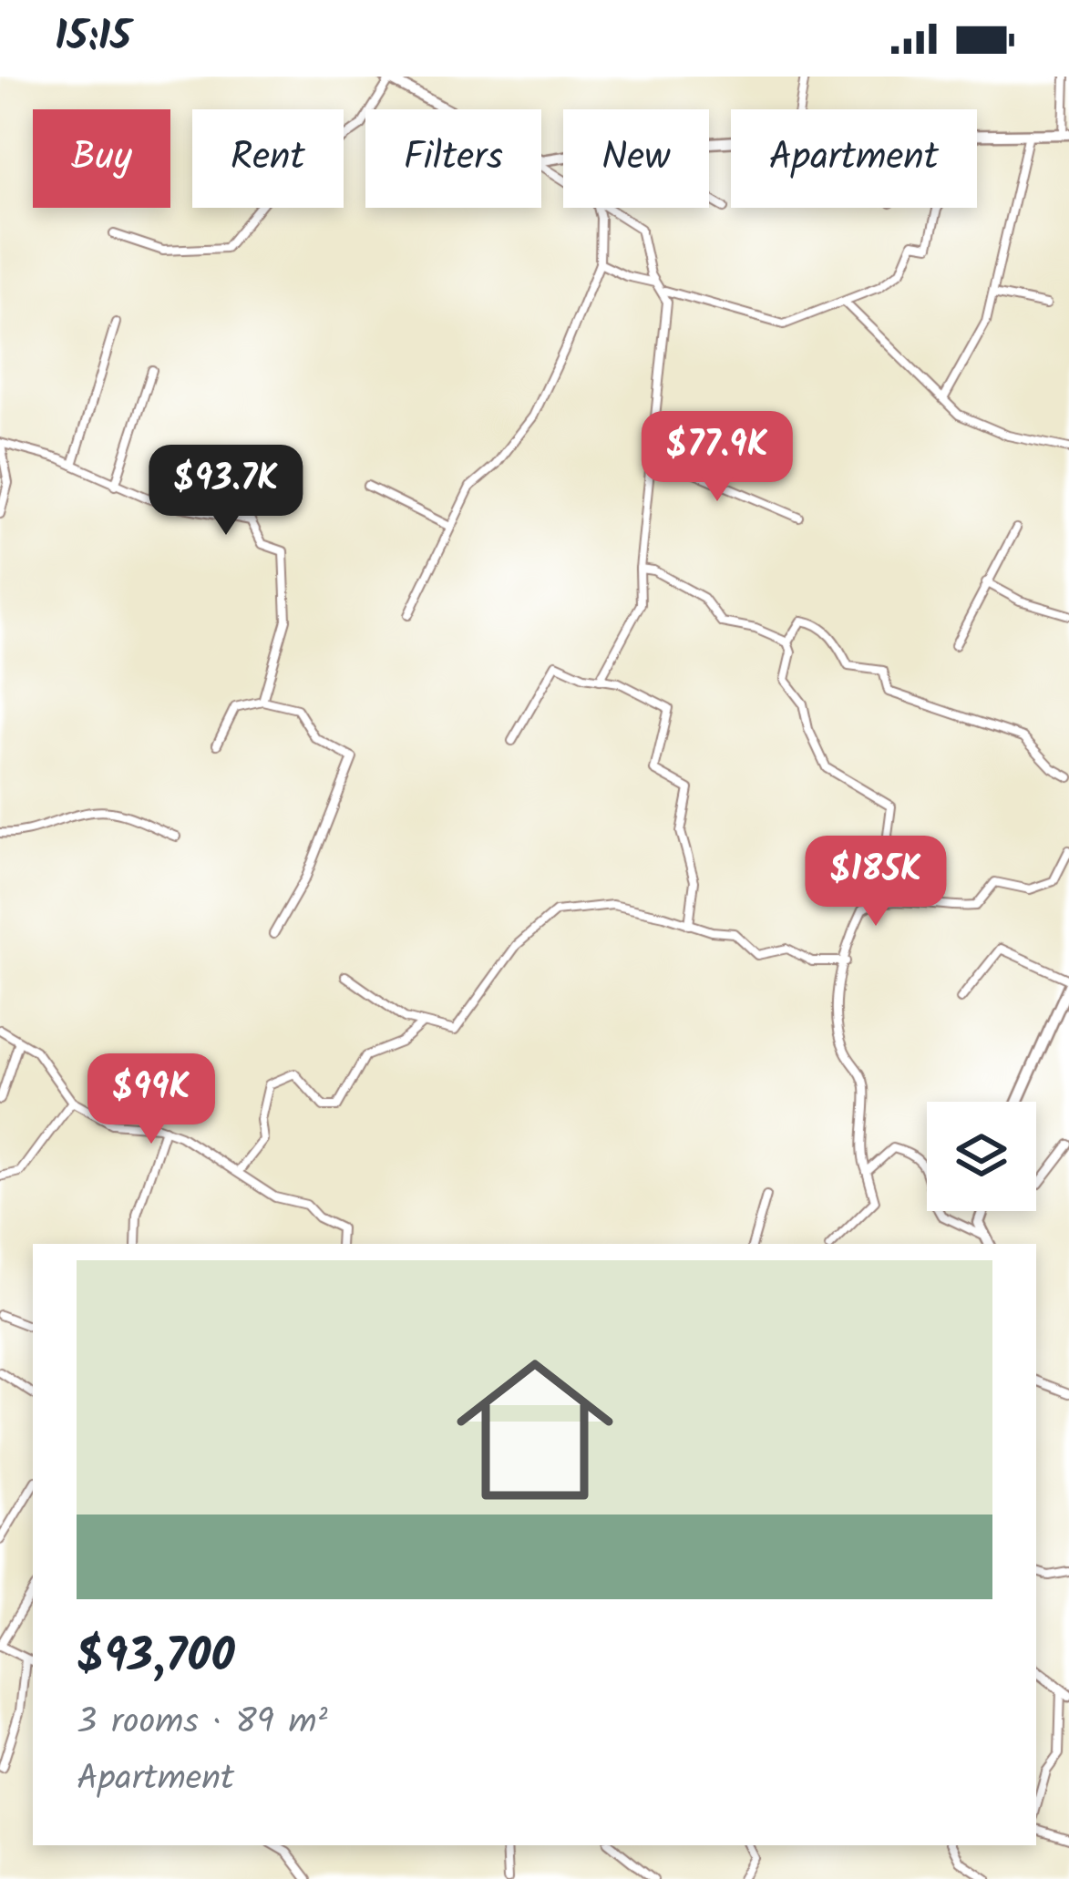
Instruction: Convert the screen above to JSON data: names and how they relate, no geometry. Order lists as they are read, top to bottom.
{
  "page": {
    "status": "15:15",
    "chip": [
      "Buy",
      "Rent",
      "Filters",
      "New",
      "Apartment"
    ],
    "price": [
      "$77.9K",
      "$93.7K",
      "$185K",
      "$99K"
    ],
    "list": [
      {
        "name": "$93,700",
        "note": "3 rooms · 89 m² · Apartment"
      }
    ]
  }
}
